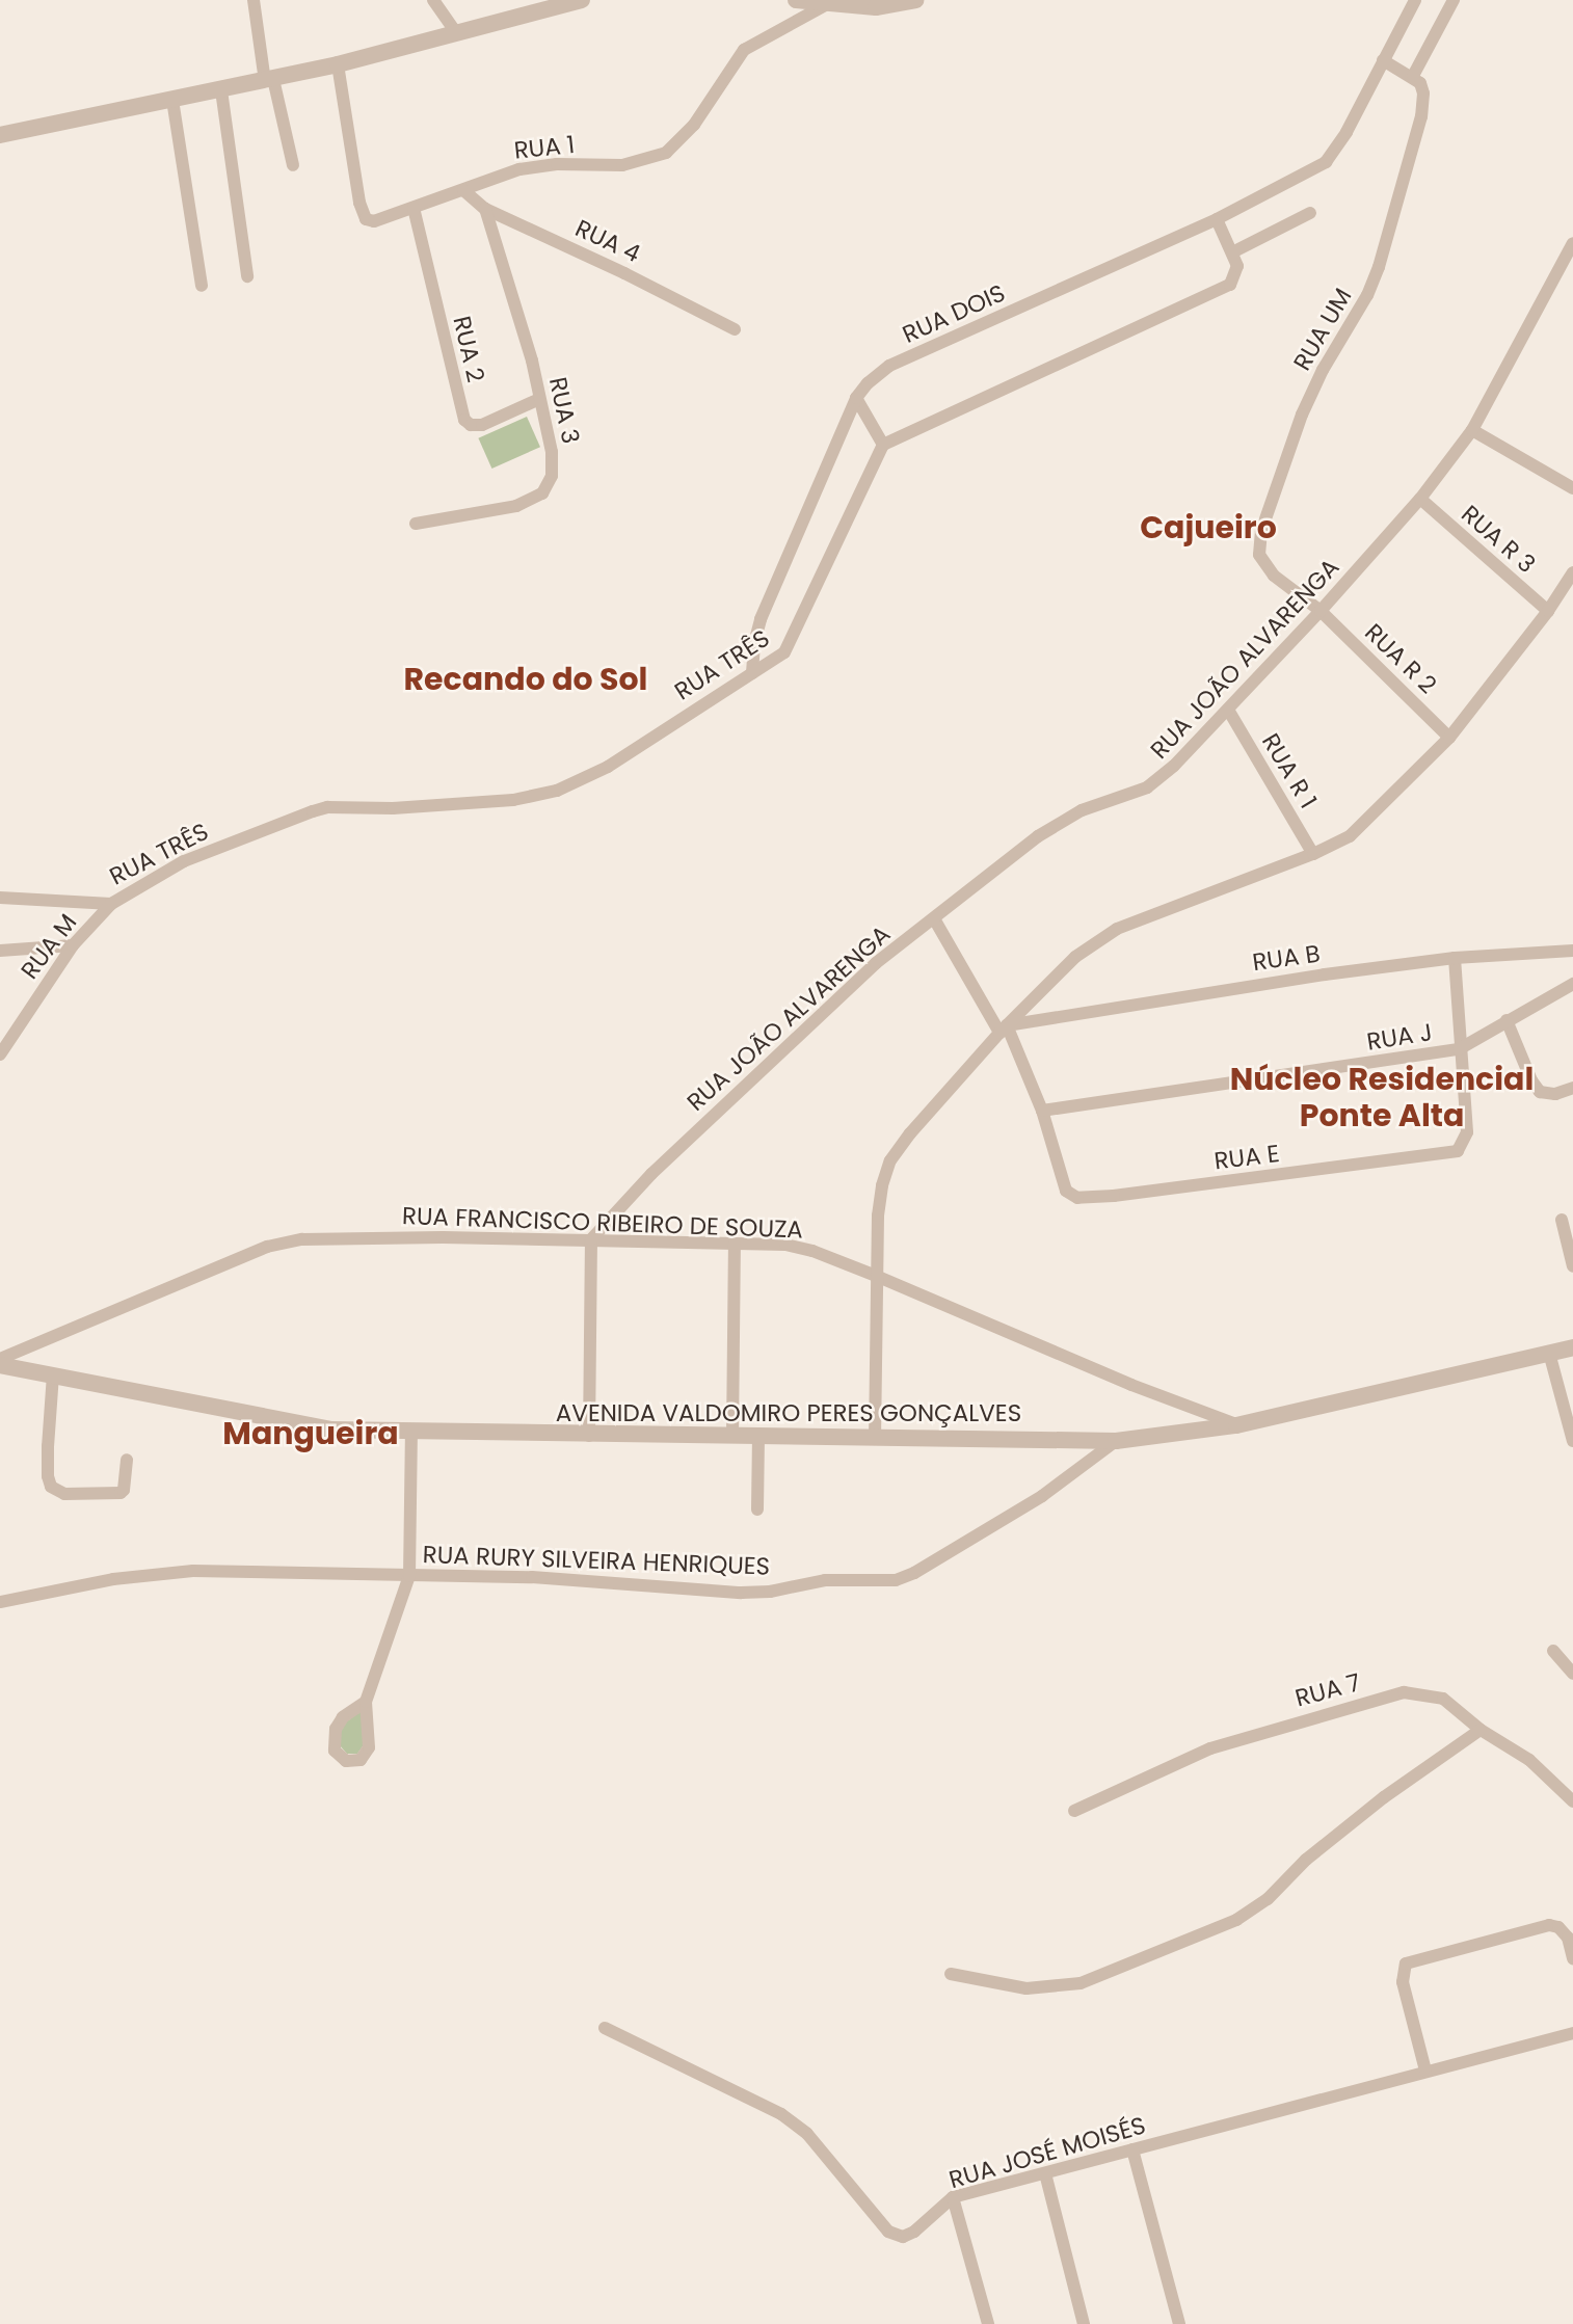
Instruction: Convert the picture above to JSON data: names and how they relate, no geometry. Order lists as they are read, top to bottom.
{
  "streets": {
    "street": [
      "RUA 1",
      "RUA 4",
      "RUA DOIS",
      "RUA UM",
      "RUA 2",
      "RUA 3",
      "RUA R 3",
      "RUA JOÃO ALVARENGA",
      "RUA R 2",
      "RUA TRÊS",
      "RUA R 1",
      "RUA M",
      "RUA B",
      "RUA J",
      "RUA E",
      "RUA FRANCISCO RIBEIRO DE SOUZA",
      "AVENIDA VALDOMIRO PERES GONÇALVES",
      "RUA RURY SILVEIRA HENRIQUES",
      "RUA 7",
      "RUA JOSÉ MOISÉS"
    ]
  },
  "crossings": [
    ["RUA 1", "RUA 4"],
    ["RUA 1", "RUA 2"],
    ["RUA 4", "RUA 3"],
    ["RUA DOIS", "RUA TRÊS"],
    ["RUA UM", "RUA JOÃO ALVARENGA"],
    ["RUA UM", "RUA R 2"],
    ["RUA 2", "RUA 3"],
    ["RUA R 3", "RUA JOÃO ALVARENGA"],
    ["RUA JOÃO ALVARENGA", "RUA R 2"],
    ["RUA JOÃO ALVARENGA", "RUA R 1"],
    ["RUA JOÃO ALVARENGA", "RUA E"],
    ["RUA JOÃO ALVARENGA", "RUA FRANCISCO RIBEIRO DE SOUZA"],
    ["RUA TRÊS", "RUA M"],
    ["RUA B", "RUA E"],
    ["RUA J", "RUA E"],
    ["RUA FRANCISCO RIBEIRO DE SOUZA", "AVENIDA VALDOMIRO PERES GONÇALVES"],
    ["AVENIDA VALDOMIRO PERES GONÇALVES", "RUA RURY SILVEIRA HENRIQUES"]
  ],
  "districts": [
    "Cajueiro",
    "Recando do Sol",
    "Núcleo Residencial Ponte Alta",
    "Mangueira"
  ]
}
